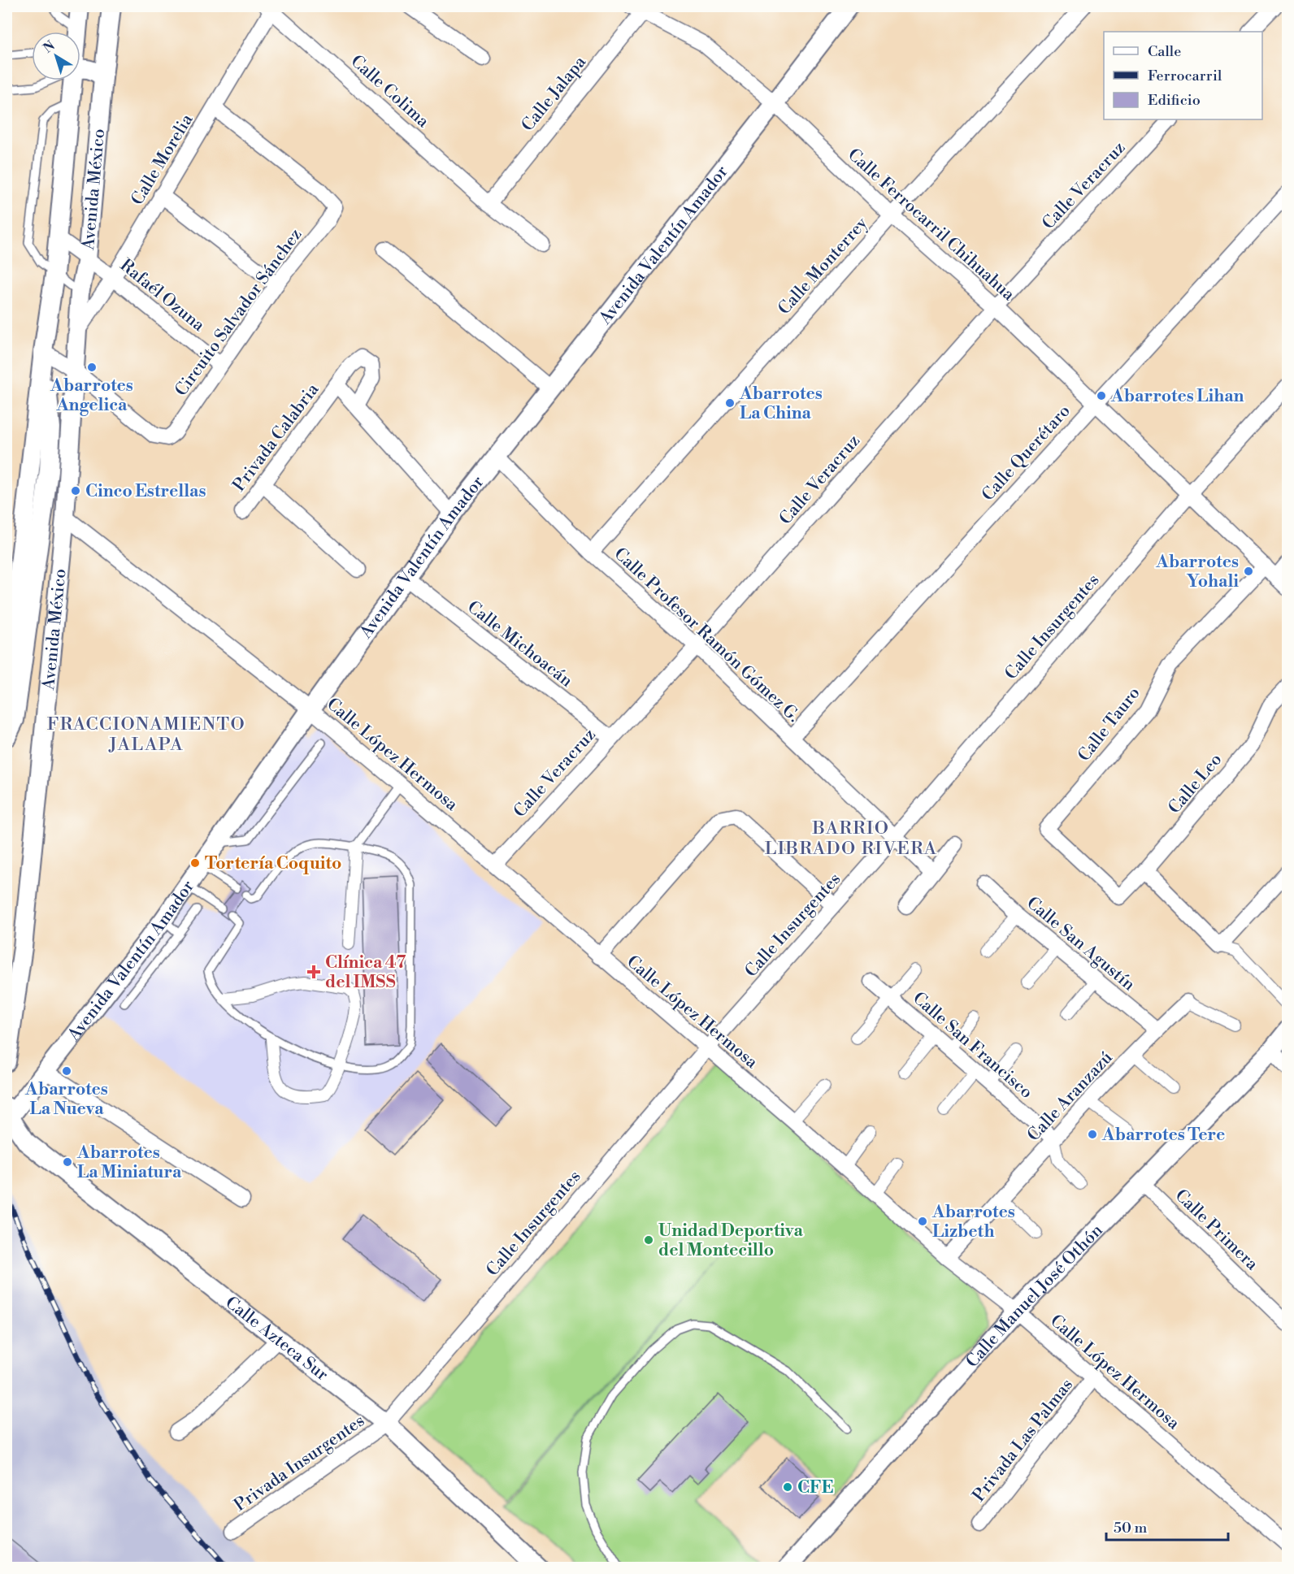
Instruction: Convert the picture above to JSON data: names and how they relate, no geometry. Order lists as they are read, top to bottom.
{
  "streets": {
    "street": [
      "Calle Colima",
      "Calle Jalapa",
      "Calle Morelia",
      "Calle Veracruz",
      "Avenida México",
      "Calle Ferrocarril Chihuahua",
      "Avenida Valentín Amador",
      "Calle Monterrey",
      "Rafaél Ozuna",
      "Circuito Salvador Sánchez",
      "Privada Calabria",
      "Calle Querétaro",
      "Calle Insurgentes",
      "Calle Profesor Ramón Gómez G.",
      "Calle Michoacán",
      "Calle Tauro",
      "Calle López Hermosa",
      "Calle Leo",
      "Calle San Agustín",
      "Calle San Francisco",
      "Calle Aranzazú",
      "Calle Primera",
      "Calle Manuel José Othón",
      "Calle Azteca Sur",
      "Privada Las Palmas",
      "Privada Insurgentes"
    ]
  },
  "crossings": [
    ["Calle Colima", "Calle Jalapa"],
    ["Calle Colima", "Calle Morelia"],
    ["Calle Jalapa", "Calle Ferrocarril Chihuahua"],
    ["Calle Morelia", "Avenida México"],
    ["Calle Morelia", "Rafaél Ozuna"],
    ["Calle Morelia", "Circuito Salvador Sánchez"],
    ["Calle Veracruz", "Calle Ferrocarril Chihuahua"],
    ["Calle Veracruz", "Calle Profesor Ramón Gómez G."],
    ["Calle Veracruz", "Calle Michoacán"],
    ["Calle Veracruz", "Calle López Hermosa"],
    ["Avenida México", "Rafaél Ozuna"],
    ["Avenida México", "Circuito Salvador Sánchez"],
    ["Avenida México", "Calle López Hermosa"],
    ["Calle Ferrocarril Chihuahua", "Avenida Valentín Amador"],
    ["Calle Ferrocarril Chihuahua", "Calle Monterrey"],
    ["Calle Ferrocarril Chihuahua", "Calle Querétaro"],
    ["Calle Ferrocarril Chihuahua", "Calle Insurgentes"],
    ["Calle Ferrocarril Chihuahua", "Calle Tauro"],
    ["Avenida Valentín Amador", "Privada Calabria"],
    ["Avenida Valentín Amador", "Calle Profesor Ramón Gómez G."],
    ["Avenida Valentín Amador", "Calle Michoacán"],
    ["Avenida Valentín Amador", "Calle López Hermosa"],
    ["Avenida Valentín Amador", "Calle Azteca Sur"],
    ["Calle Monterrey", "Calle Profesor Ramón Gómez G."],
    ["Rafaél Ozuna", "Circuito Salvador Sánchez"],
    ["Calle Querétaro", "Calle Profesor Ramón Gómez G."],
    ["Calle Insurgentes", "Calle Profesor Ramón Gómez G."],
    ["Calle Insurgentes", "Calle López Hermosa"],
    ["Calle Insurgentes", "Calle Azteca Sur"],
    ["Calle Insurgentes", "Privada Insurgentes"],
    ["Calle Tauro", "Calle Leo"],
    ["Calle López Hermosa", "Calle Aranzazú"],
    ["Calle López Hermosa", "Calle Manuel José Othón"],
    ["Calle López Hermosa", "Privada Las Palmas"],
    ["Calle San Agustín", "Calle Aranzazú"],
    ["Calle San Francisco", "Calle Aranzazú"],
    ["Calle Primera", "Calle Manuel José Othón"],
    ["Calle Azteca Sur", "Privada Insurgentes"]
  ],
  "districts": ["FRACCIONAMIENTO JALAPA", "BARRIO LIBRADO RIVERA"],
  "places": {
    "other": [
      "Abarrotes Angelica",
      "Abarrotes Lihan",
      "Abarrotes La China",
      "Cinco Estrellas",
      "Abarrotes Yohali",
      "Tortería Coquito",
      "Abarrotes La Nueva",
      "Abarrotes Tere",
      "Abarrotes La Miniatura",
      "Abarrotes Lizbeth",
      "Unidad Deportiva del Montecillo",
      "CFE"
    ],
    "health": ["Clínica 47 del IMSS"]
  },
  "legend": ["Calle", "Ferrocarril", "Edificio"],
  "scale_bar": "50 m",
  "north": "top left"
}
